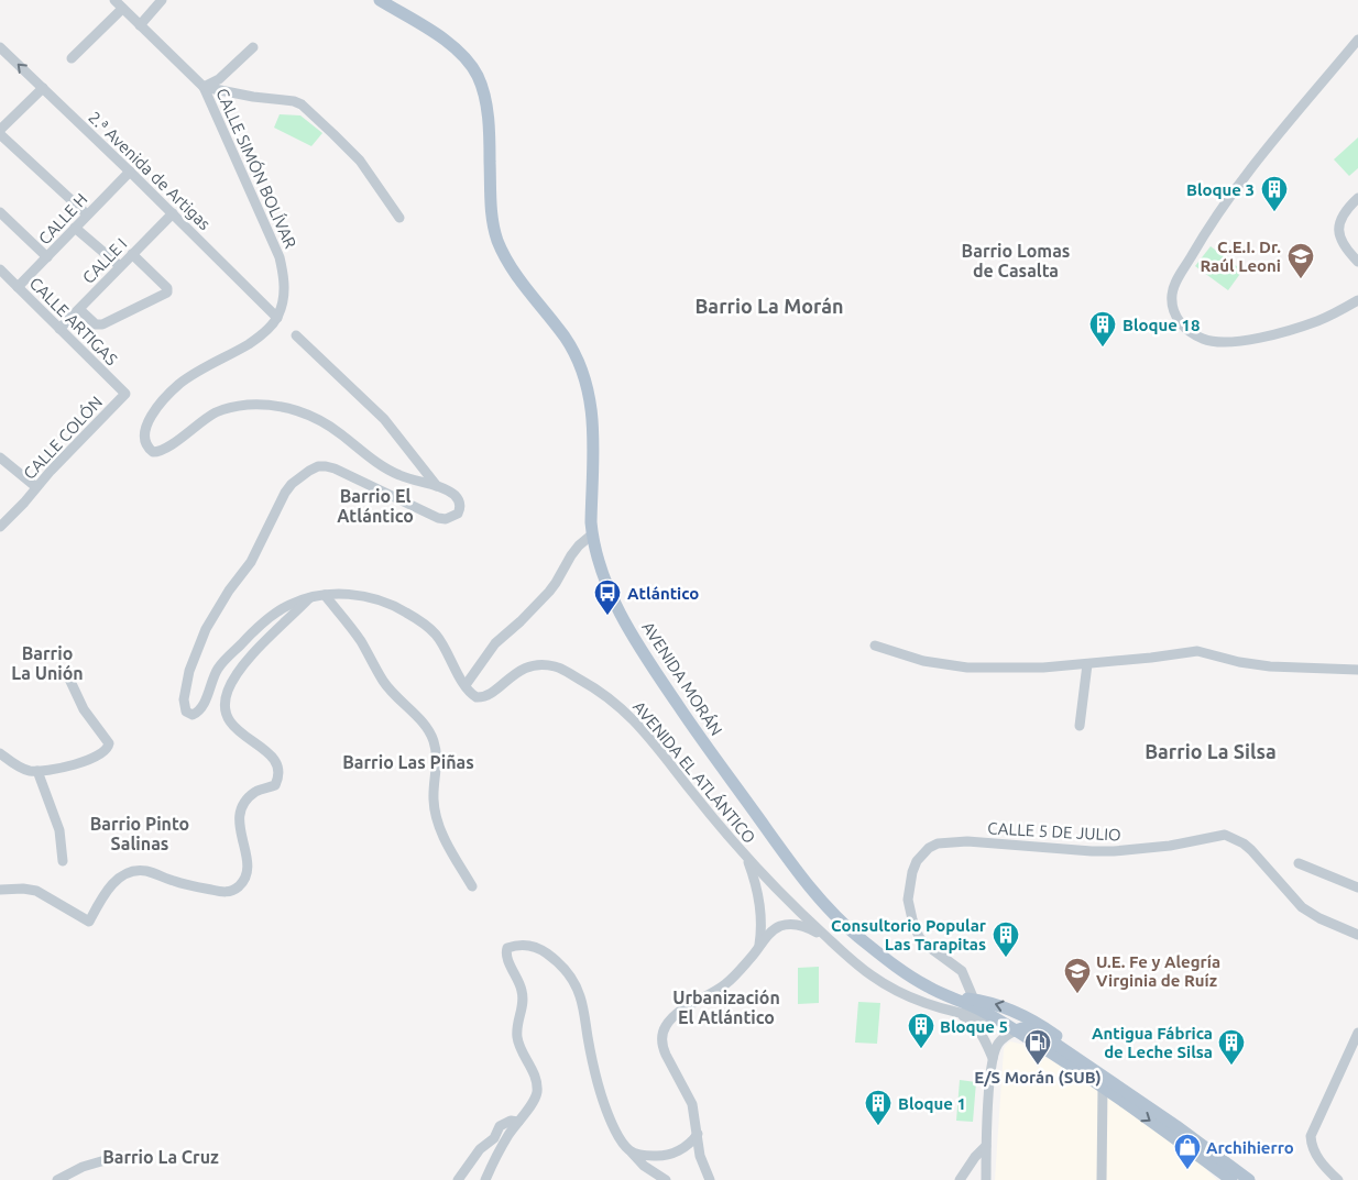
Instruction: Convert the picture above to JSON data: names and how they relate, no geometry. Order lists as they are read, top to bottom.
{
  "streets": {
    "main road": ["AVENIDA MORÁN"],
    "street": [
      "CALLE SIMÓN BOLÍVAR",
      "2.ª Avenida de Artigas",
      "CALLE H",
      "CALLE I",
      "CALLE ARTIGAS",
      "CALLE COLÓN",
      "AVENIDA EL ATLÁNTICO",
      "CALLE 5 DE JULIO"
    ]
  },
  "crossings": [
    ["CALLE SIMÓN BOLÍVAR", "2.ª Avenida de Artigas"],
    ["2.ª Avenida de Artigas", "CALLE H"],
    ["2.ª Avenida de Artigas", "CALLE I"],
    ["CALLE H", "CALLE ARTIGAS"],
    ["CALLE I", "CALLE ARTIGAS"],
    ["CALLE ARTIGAS", "CALLE COLÓN"],
    ["AVENIDA MORÁN", "AVENIDA EL ATLÁNTICO"],
    ["AVENIDA MORÁN", "CALLE 5 DE JULIO"]
  ],
  "districts": [
    "Barrio Lomas de Casalta",
    "Barrio La Morán",
    "Barrio El Atlántico",
    "Barrio La Unión",
    "Barrio La Silsa",
    "Barrio Las Piñas",
    "Barrio Pinto Salinas",
    "Urbanización El Atlántico",
    "Barrio La Cruz"
  ],
  "places": {
    "building": [
      "Bloque 3",
      "Bloque 18",
      "Consultorio Popular Las Tarapitas",
      "Bloque 5",
      "Antigua Fábrica de Leche Silsa",
      "Bloque 1"
    ],
    "school or university": ["C.E.I. Dr. Raúl Leoni", "U.E. Fe y Alegría Virginia de Ruíz"],
    "bus stop": ["Atlántico"],
    "fuel station": ["E/S Morán (SUB)"],
    "shop": ["Archihierro"]
  }
}
